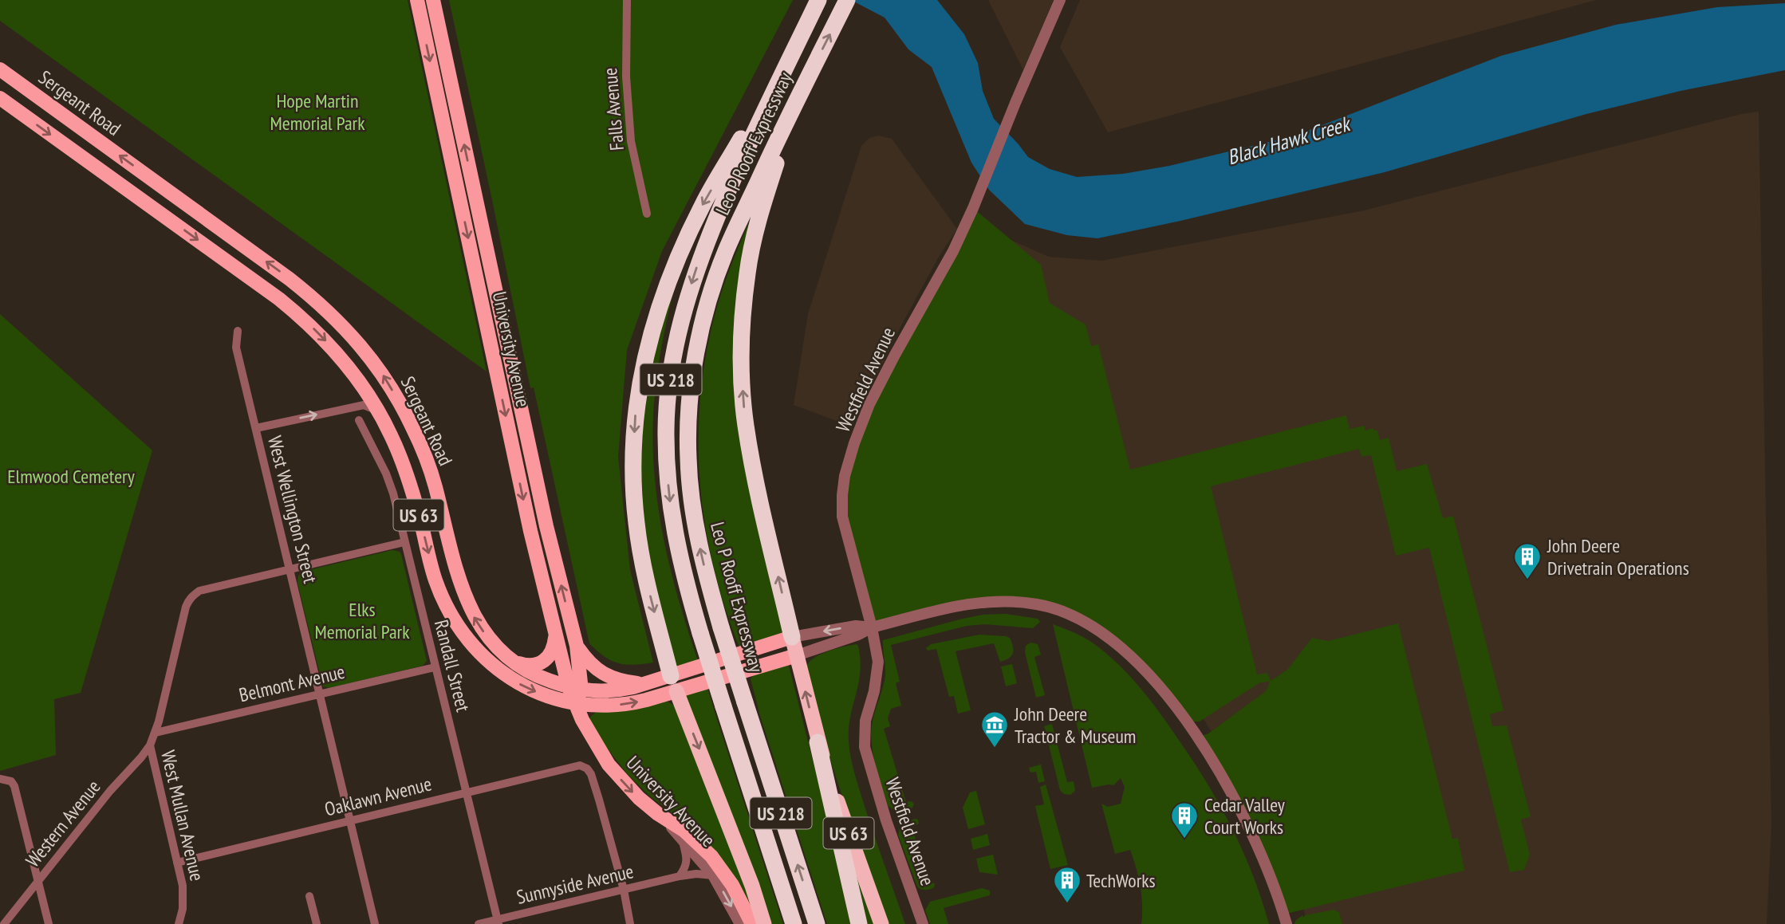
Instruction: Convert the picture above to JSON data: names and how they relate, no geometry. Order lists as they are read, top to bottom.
{
  "streets": {
    "highway": ["Leo P Rooff Expressway", "US 218", "US 63"],
    "main road": ["Sergeant Road", "University Avenue"],
    "street": [
      "Falls Avenue",
      "Westfield Avenue",
      "West Wellington Street",
      "Randall Street",
      "Belmont Avenue",
      "Oaklawn Avenue",
      "West Mullan Avenue",
      "Western Avenue",
      "Sunnyside Avenue"
    ]
  },
  "crossings": [
    ["Sergeant Road", "University Avenue"],
    ["Sergeant Road", "US 63"],
    ["University Avenue", "Sunnyside Avenue"],
    ["West Wellington Street", "Belmont Avenue"],
    ["West Wellington Street", "Oaklawn Avenue"],
    ["West Wellington Street", "West Mullan Avenue"],
    ["Randall Street", "Belmont Avenue"],
    ["Randall Street", "Oaklawn Avenue"],
    ["Randall Street", "Sunnyside Avenue"],
    ["Belmont Avenue", "West Mullan Avenue"],
    ["Oaklawn Avenue", "West Mullan Avenue"],
    ["Oaklawn Avenue", "Sunnyside Avenue"],
    ["West Mullan Avenue", "Western Avenue"]
  ],
  "water": ["Black Hawk Creek"],
  "parks": ["Hope Martin Memorial Park", "Elmwood Cemetery", "Elks Memorial Park"],
  "places": {
    "building": ["John Deere Drivetrain Operations", "Cedar Valley Court Works", "TechWorks"],
    "museum": ["John Deere Tractor & Museum"]
  }
}
